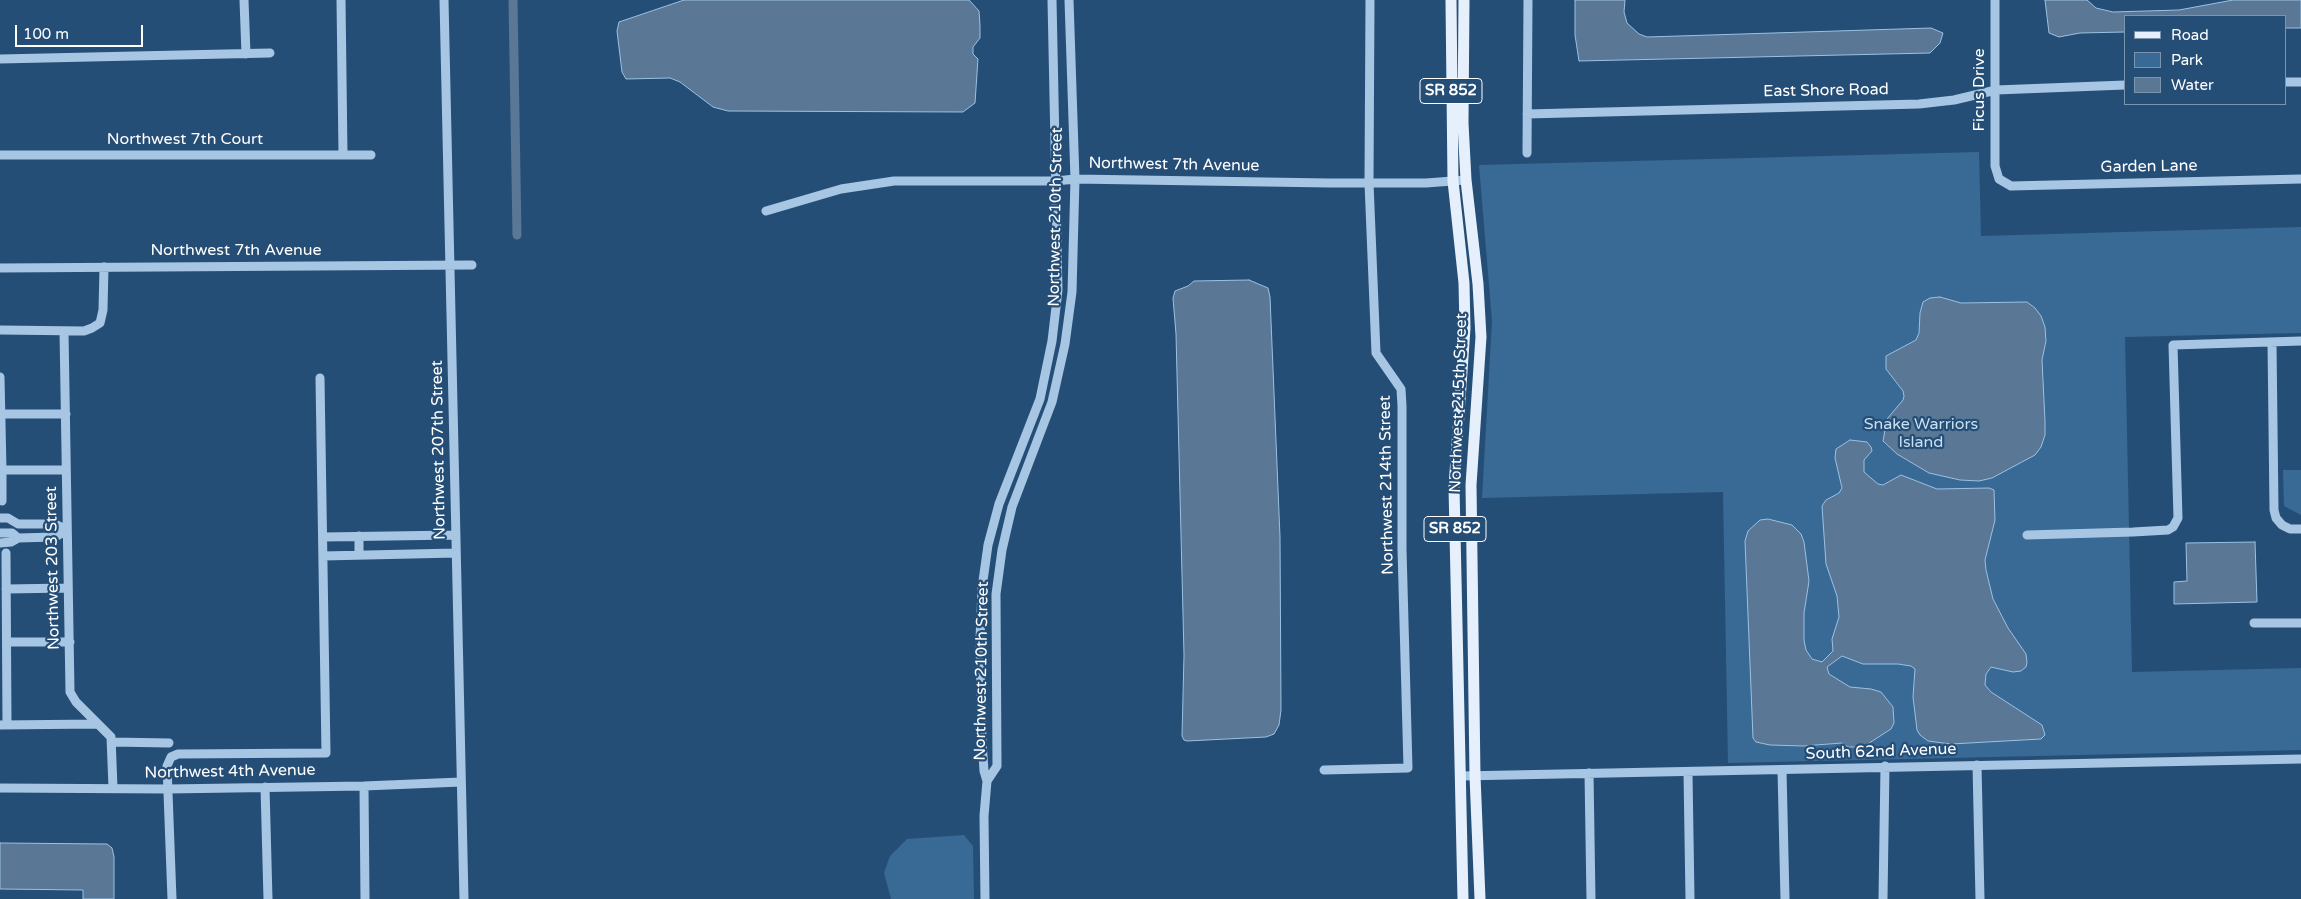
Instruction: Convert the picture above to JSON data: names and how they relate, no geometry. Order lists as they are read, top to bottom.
{
  "streets": {
    "main road": ["SR 852", "Northwest 215th Street"],
    "street": [
      "Ficus Drive",
      "East Shore Road",
      "Northwest 7th Court",
      "Northwest 7th Avenue",
      "Garden Lane",
      "Northwest 210th Street",
      "Northwest 207th Street",
      "Northwest 214th Street",
      "Northwest 203 Street",
      "South 62nd Avenue",
      "Northwest 4th Avenue"
    ]
  },
  "crossings": [
    ["Ficus Drive", "East Shore Road"],
    ["Ficus Drive", "Garden Lane"],
    ["Northwest 7th Avenue", "Northwest 210th Street"],
    ["Northwest 7th Avenue", "Northwest 215th Street"],
    ["Northwest 7th Avenue", "Northwest 207th Street"],
    ["Northwest 7th Avenue", "Northwest 214th Street"],
    ["Northwest 215th Street", "South 62nd Avenue"],
    ["Northwest 207th Street", "Northwest 4th Avenue"]
  ],
  "parks": ["Snake Warriors Island"],
  "legend": ["Road", "Park", "Water"],
  "scale_bar": "100 m"
}
